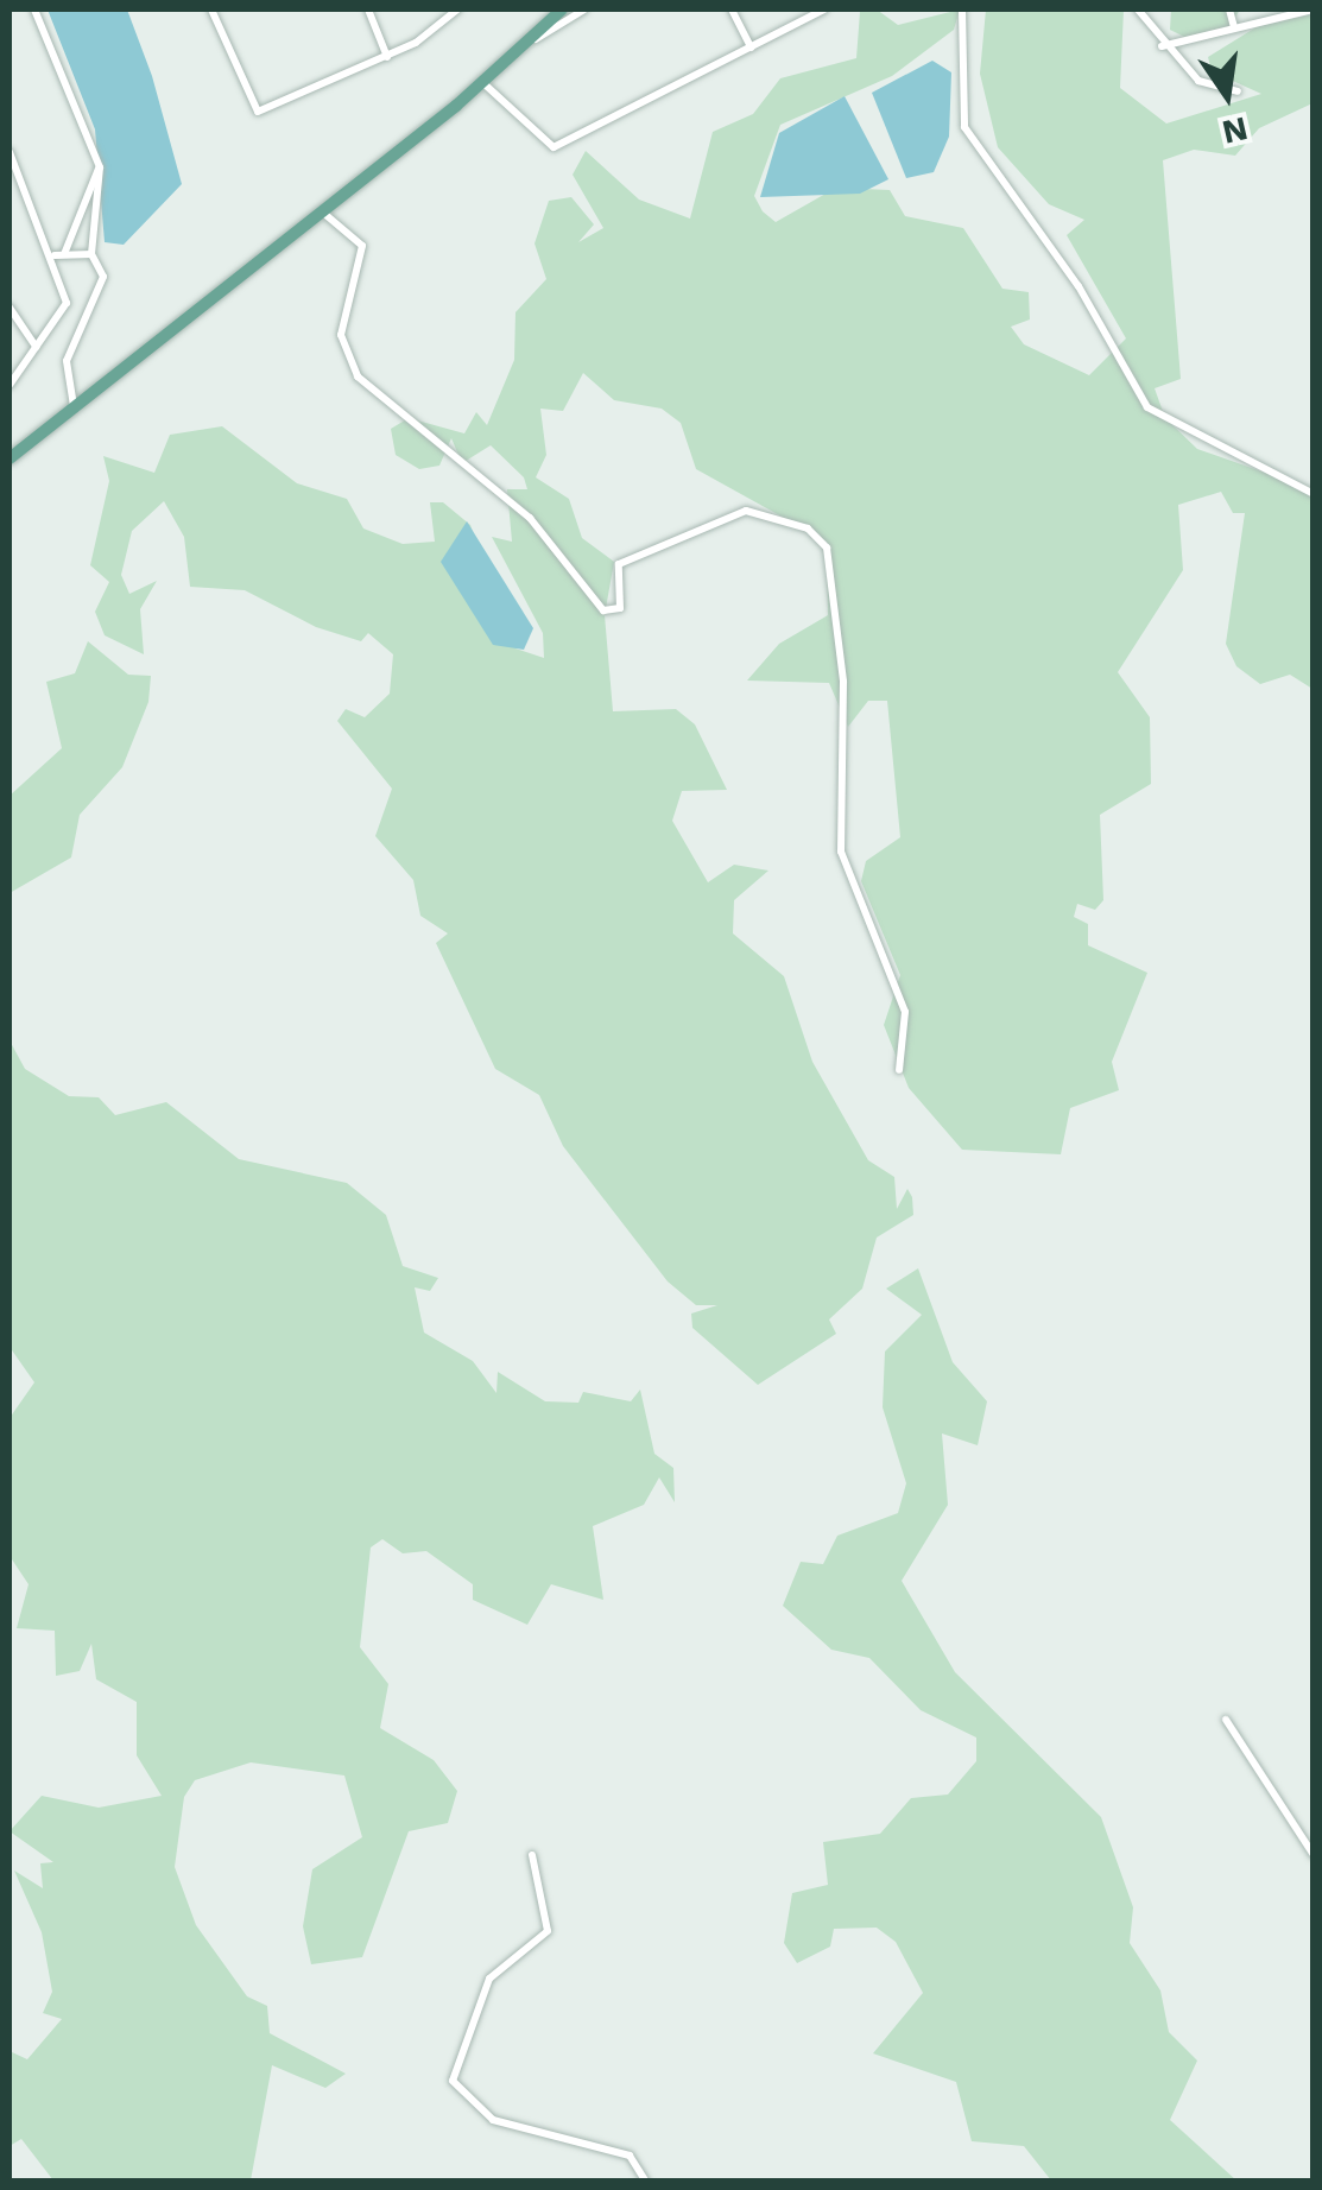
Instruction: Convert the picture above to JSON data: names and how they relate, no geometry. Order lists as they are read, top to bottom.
{
  "north": "bottom"
}
